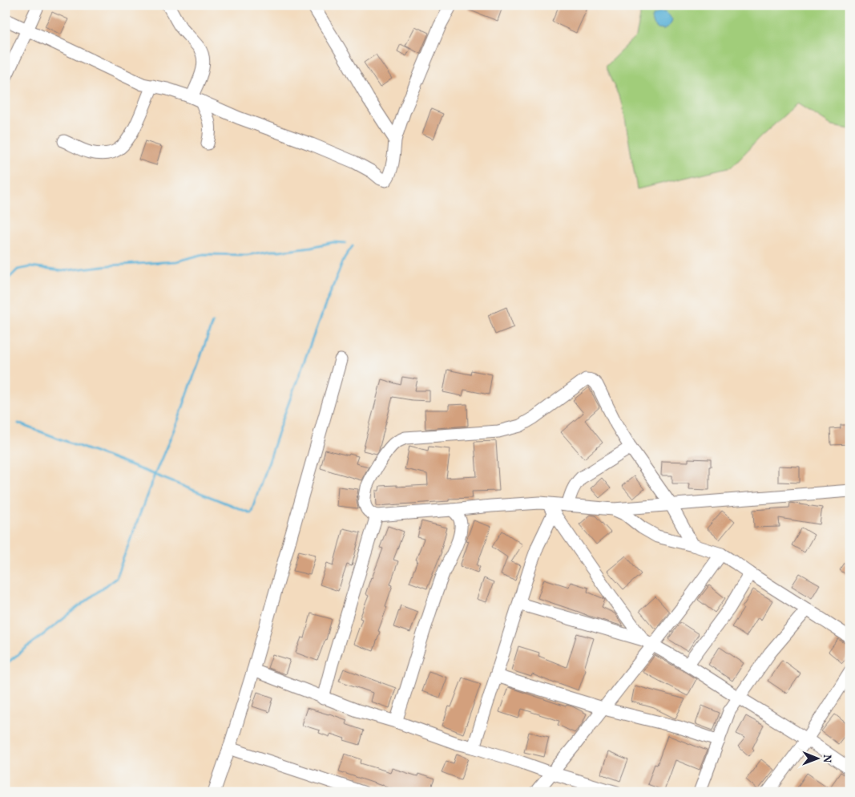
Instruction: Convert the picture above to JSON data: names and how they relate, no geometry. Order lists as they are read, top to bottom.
{
  "north": "right"
}
